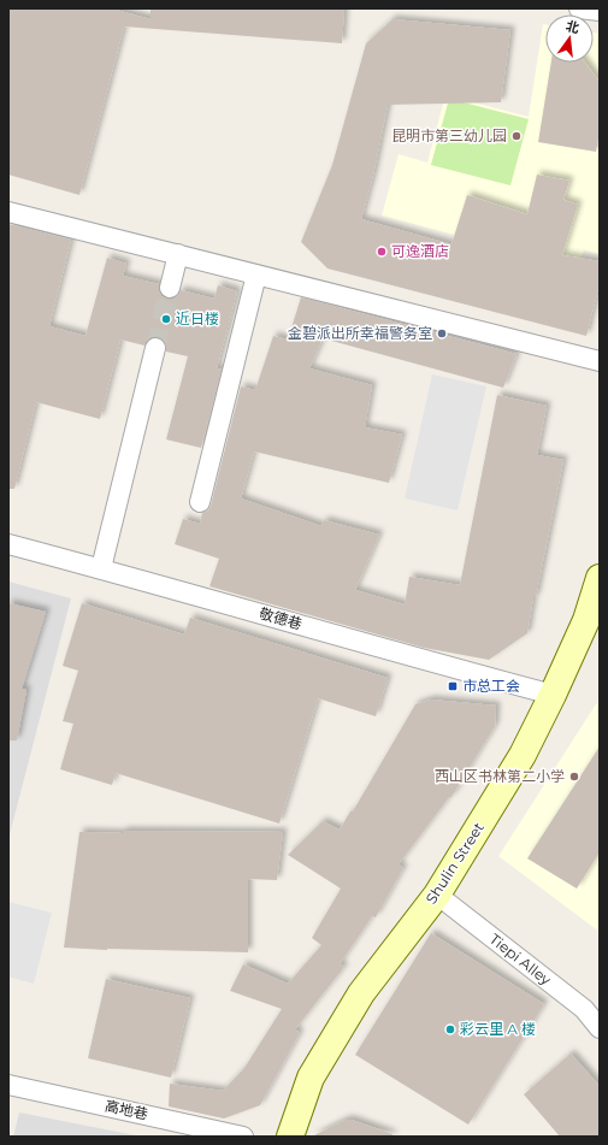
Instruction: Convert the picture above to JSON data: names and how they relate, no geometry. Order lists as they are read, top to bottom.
{
  "streets": {
    "street": [
      "敬德巷",
      "Shulin Street",
      "Tiepi Alley",
      "高地巷"
    ]
  },
  "crossings": [
    ["敬德巷", "Shulin Street"],
    ["Shulin Street", "Tiepi Alley"]
  ],
  "places": {
    "other": [
      "昆明市第三幼儿园",
      "可逸酒店",
      "近日楼",
      "金碧派出所幸福警务室",
      "西山区书林第二小学",
      "彩云里 A 楼"
    ],
    "transit": ["市总工会"]
  },
  "north": "top"
}
